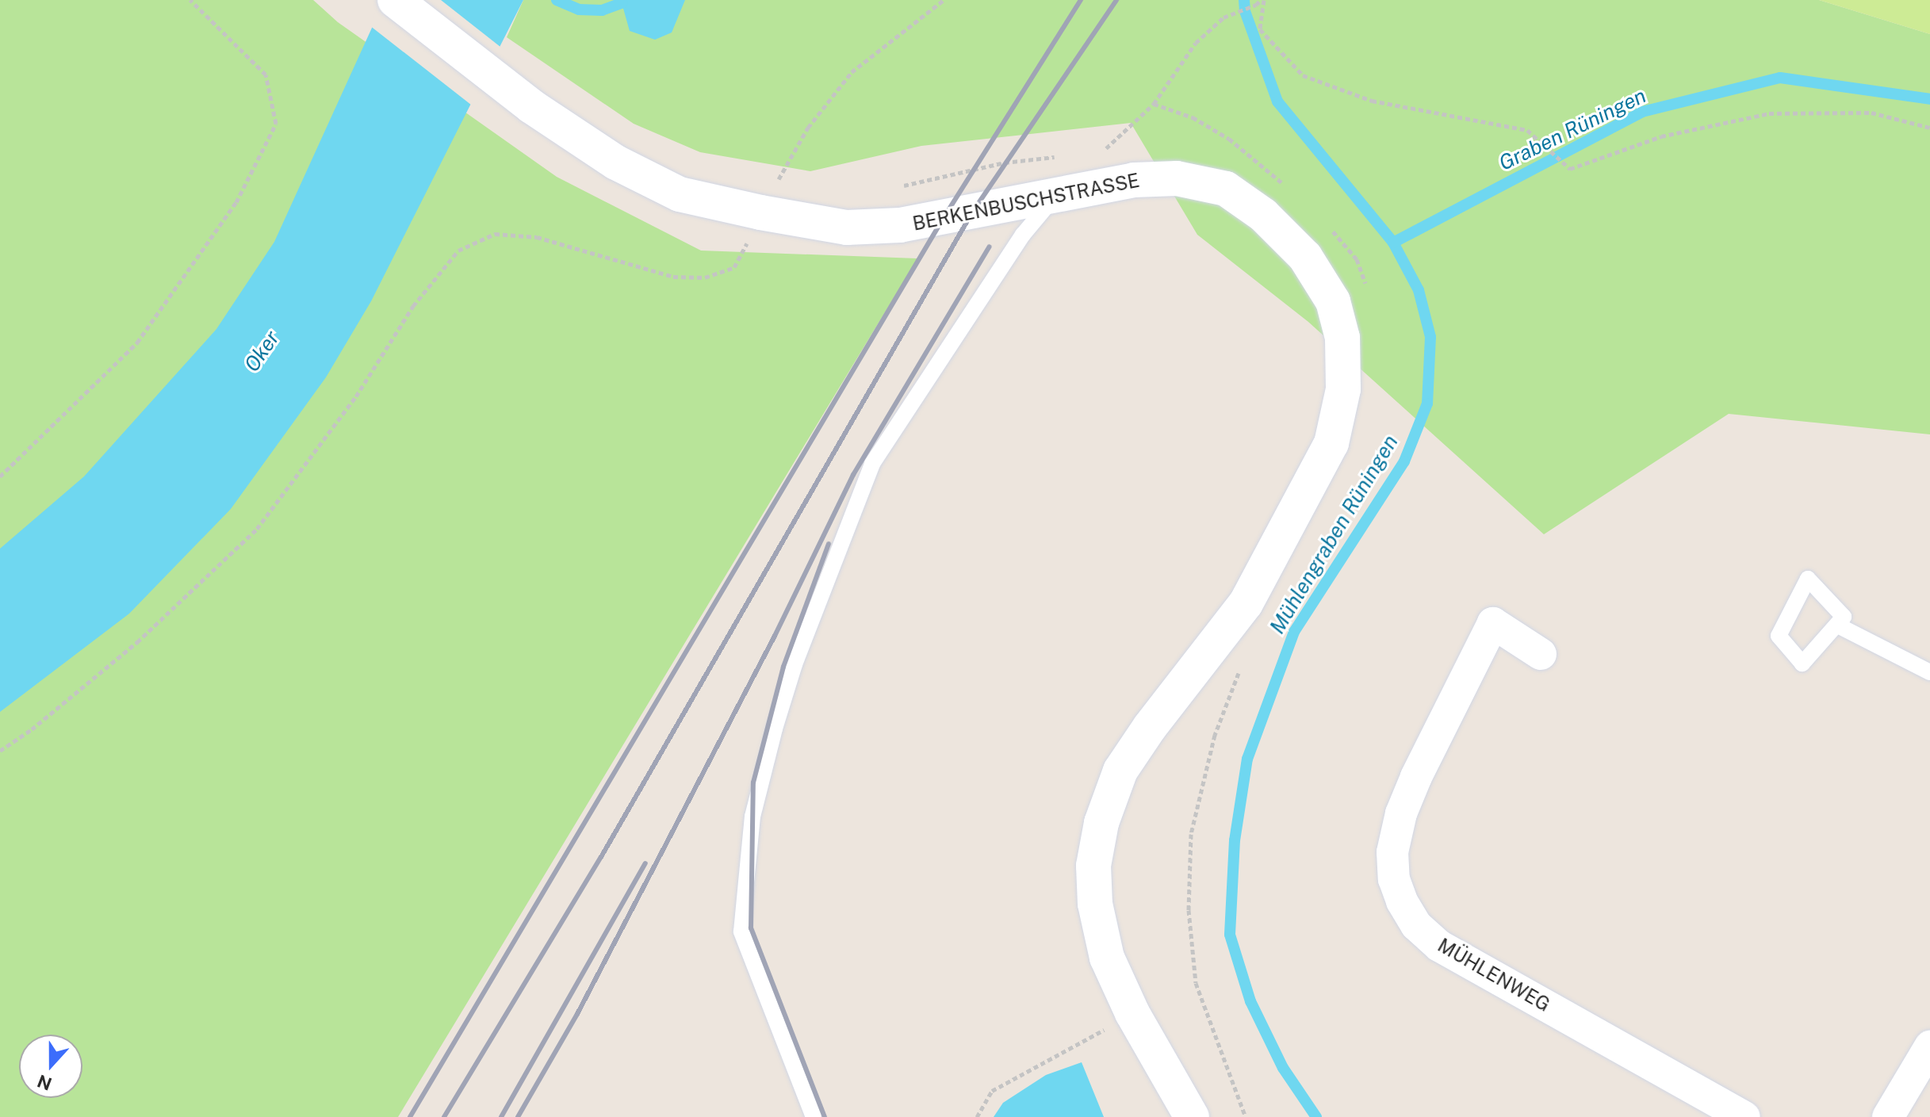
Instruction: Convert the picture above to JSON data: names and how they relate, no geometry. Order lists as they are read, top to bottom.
{
  "streets": {
    "street": ["BERKENBUSCHSTRASSE", "MÜHLENWEG"]
  },
  "water": ["Graben Rüningen", "Oker", "Mühlengraben Rüningen"],
  "north": "bottom"
}
